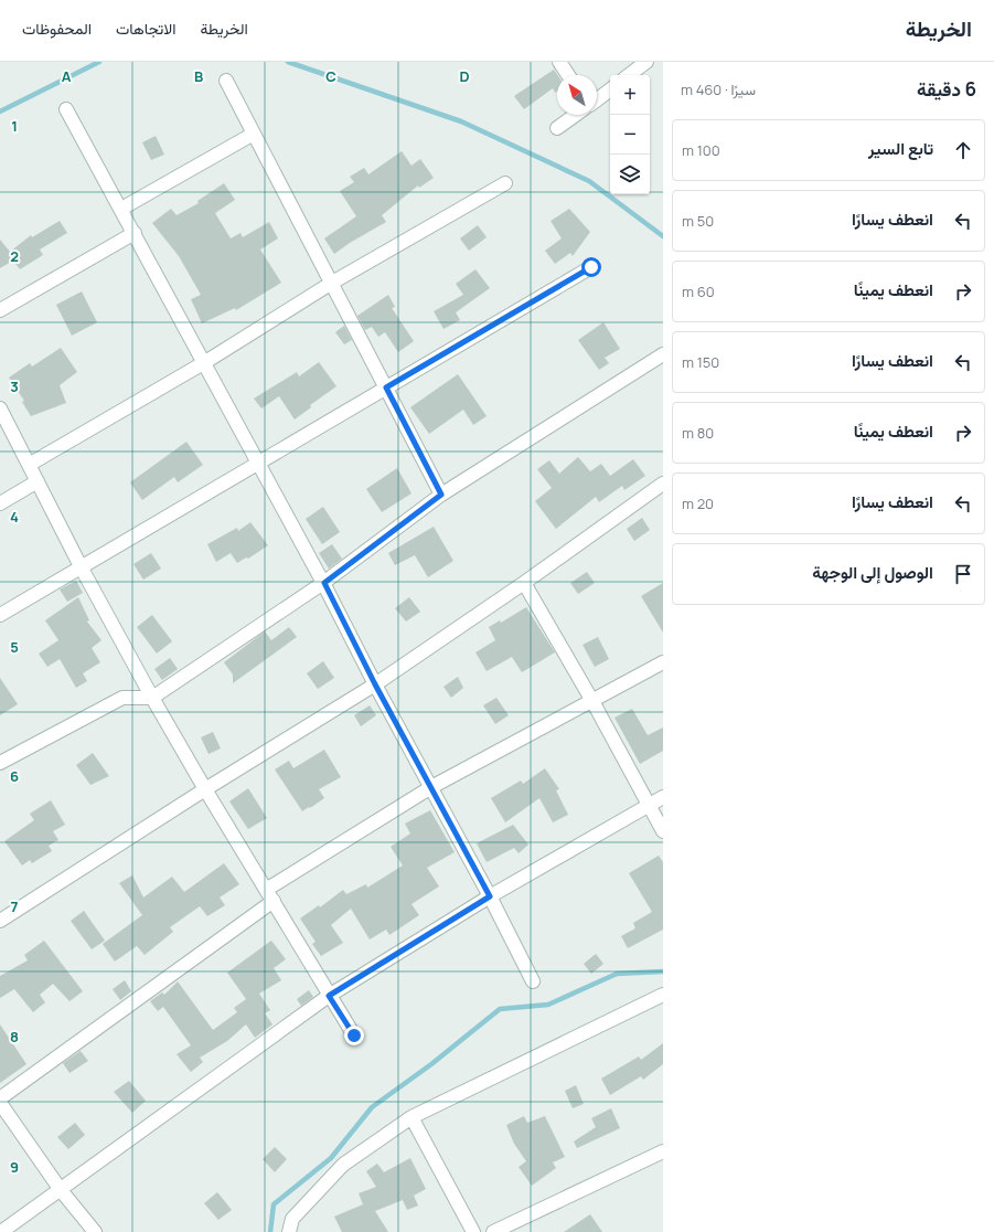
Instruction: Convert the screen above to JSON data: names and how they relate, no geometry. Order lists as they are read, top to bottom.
{
  "north": "top left",
  "page": {
    "header": "الخريطة",
    "nav": ["الخريطة", "الاتجاهات", "المحفوظات"],
    "heading": ["6 دقيقة", "سيرًا · 460 m"],
    "map_buttons": ["+", "−"],
    "list": [
      ["تابع السير", "100 m"],
      ["انعطف يسارًا", "50 m"],
      ["انعطف يمينًا", "60 m"],
      ["انعطف يسارًا", "150 m"],
      ["انعطف يمينًا", "80 m"],
      ["انعطف يسارًا", "20 m"],
      "الوصول إلى الوجهة"
    ]
  },
  "grid": {
    "columns": [
      "A",
      "B",
      "C",
      "D"
    ],
    "rows": [
      "1",
      "2",
      "3",
      "4",
      "5",
      "6",
      "7",
      "8",
      "9"
    ]
  }
}
